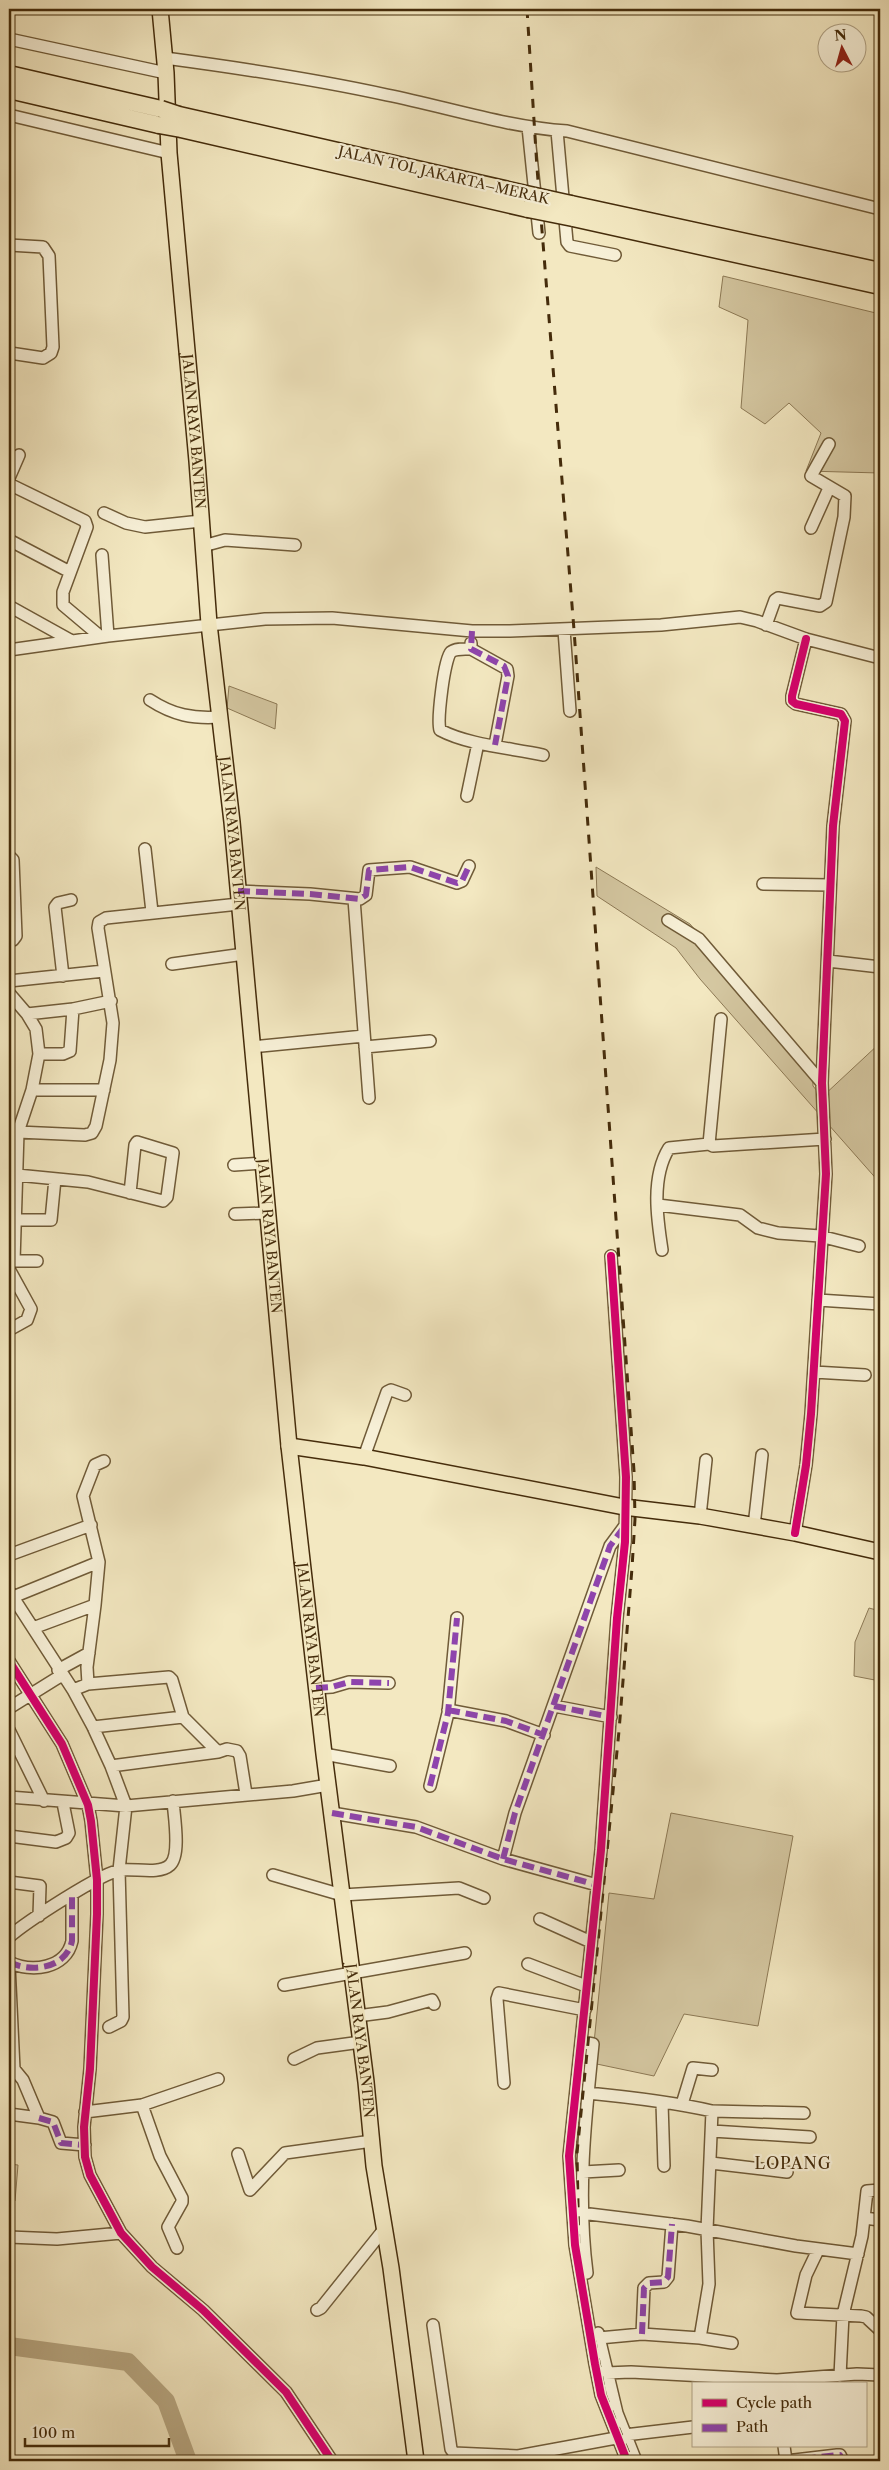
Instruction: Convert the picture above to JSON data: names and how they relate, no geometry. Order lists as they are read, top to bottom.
{
  "streets": {
    "highway": ["JALAN TOL JAKARTA–MERAK"],
    "main road": ["JALAN RAYA BANTEN"]
  },
  "districts": ["LOPANG"],
  "legend": ["Cycle path", "Path"],
  "scale_bar": "100 m",
  "north": "top"
}
